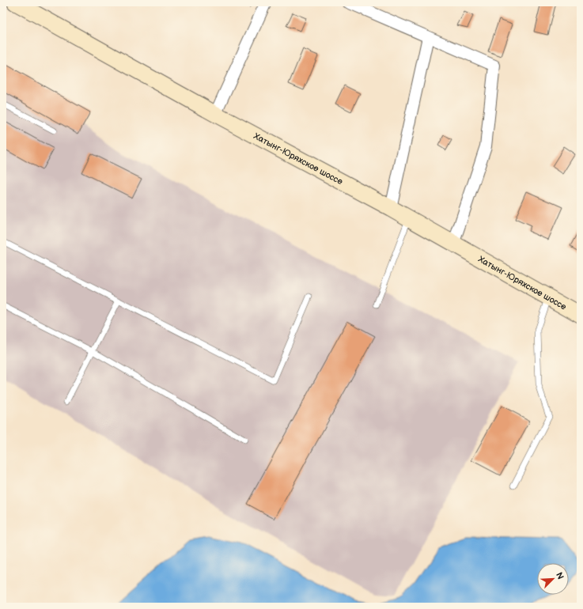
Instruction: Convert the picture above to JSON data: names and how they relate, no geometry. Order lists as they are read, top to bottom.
{
  "streets": {
    "main road": ["Хатынг-Юряхское шоссе"]
  },
  "north": "top right"
}
